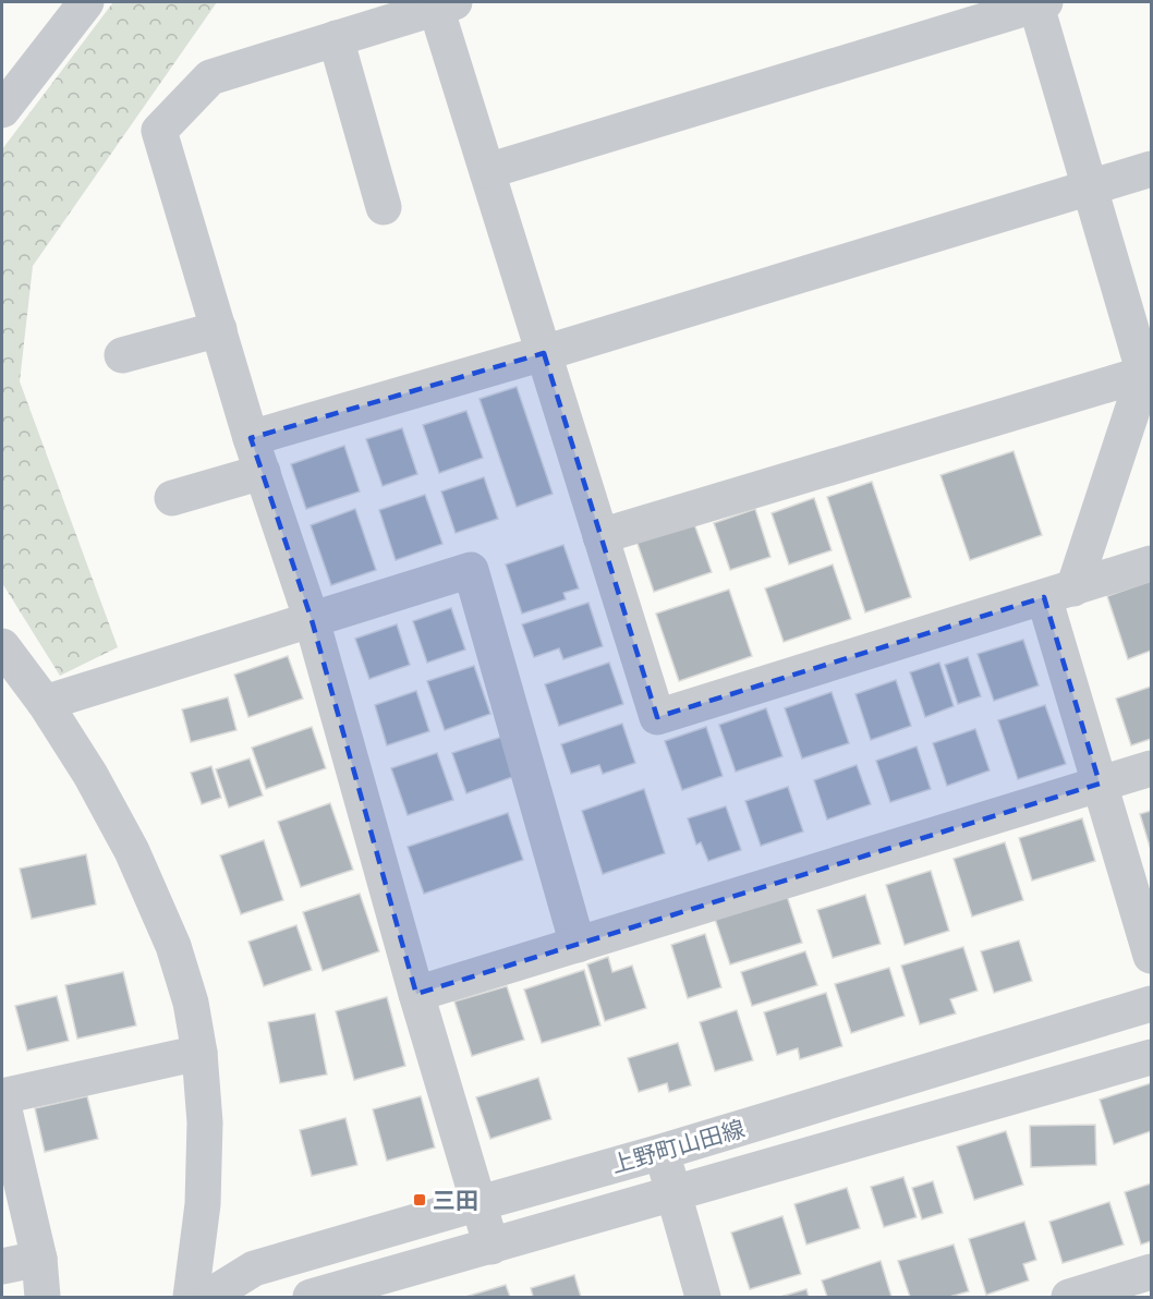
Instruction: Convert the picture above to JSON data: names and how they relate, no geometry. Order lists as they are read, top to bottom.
{
  "streets": {
    "street": ["上野町山田線"]
  },
  "places": {
    "transit": ["三田"]
  }
}
